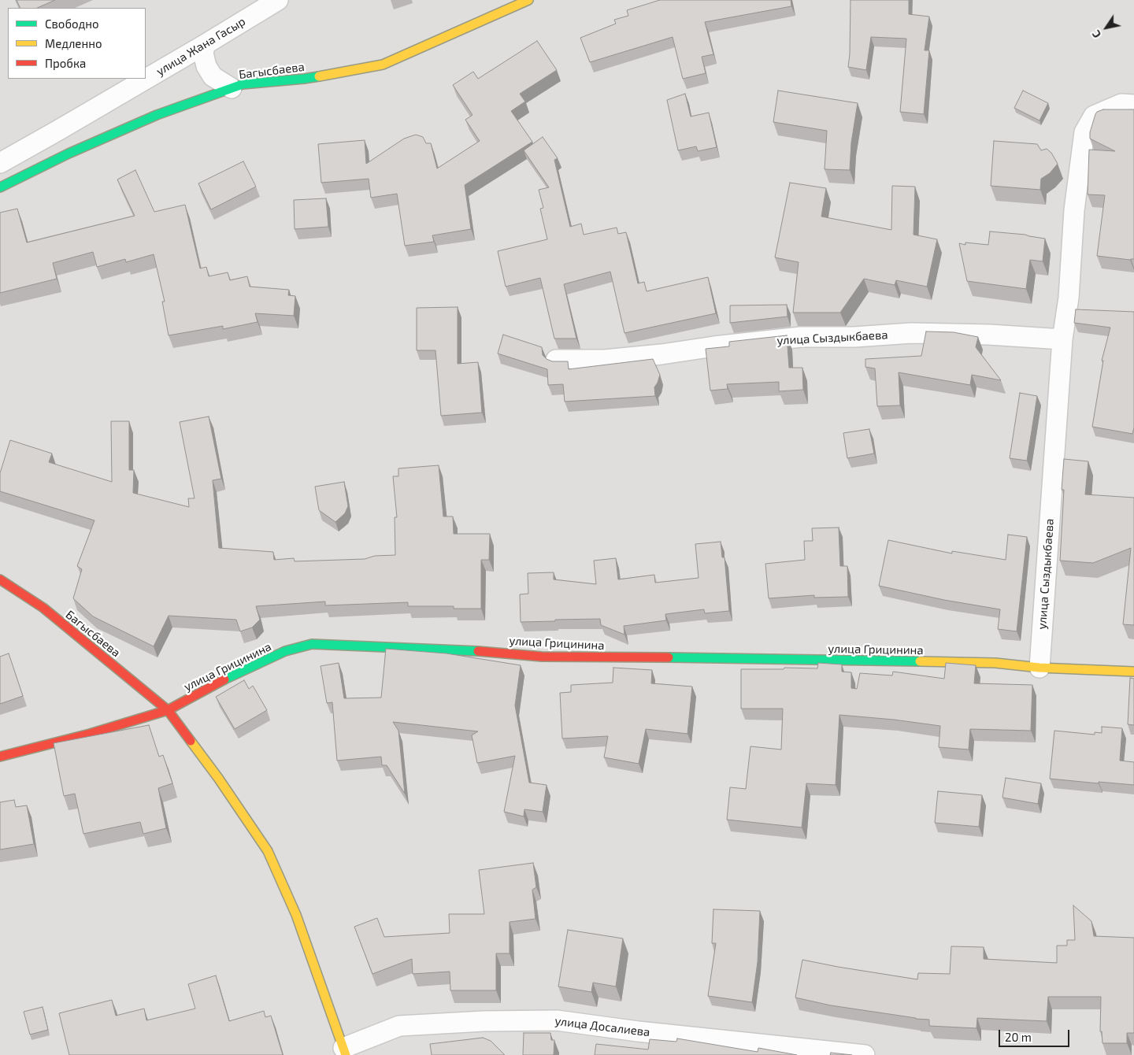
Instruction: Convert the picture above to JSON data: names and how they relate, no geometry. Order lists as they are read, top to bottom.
{
  "streets": {
    "street": [
      "улица Жана Гасыр",
      "Багысбаева",
      "улица Сыздыкбаева",
      "улица Грицинина",
      "улица Досалиева"
    ]
  },
  "crossings": [
    ["Багысбаева", "улица Грицинина"],
    ["Багысбаева", "улица Досалиева"],
    ["улица Сыздыкбаева", "улица Грицинина"]
  ],
  "legend": ["Свободно", "Медленно", "Пробка"],
  "scale_bar": "20 m",
  "north": "bottom left"
}
